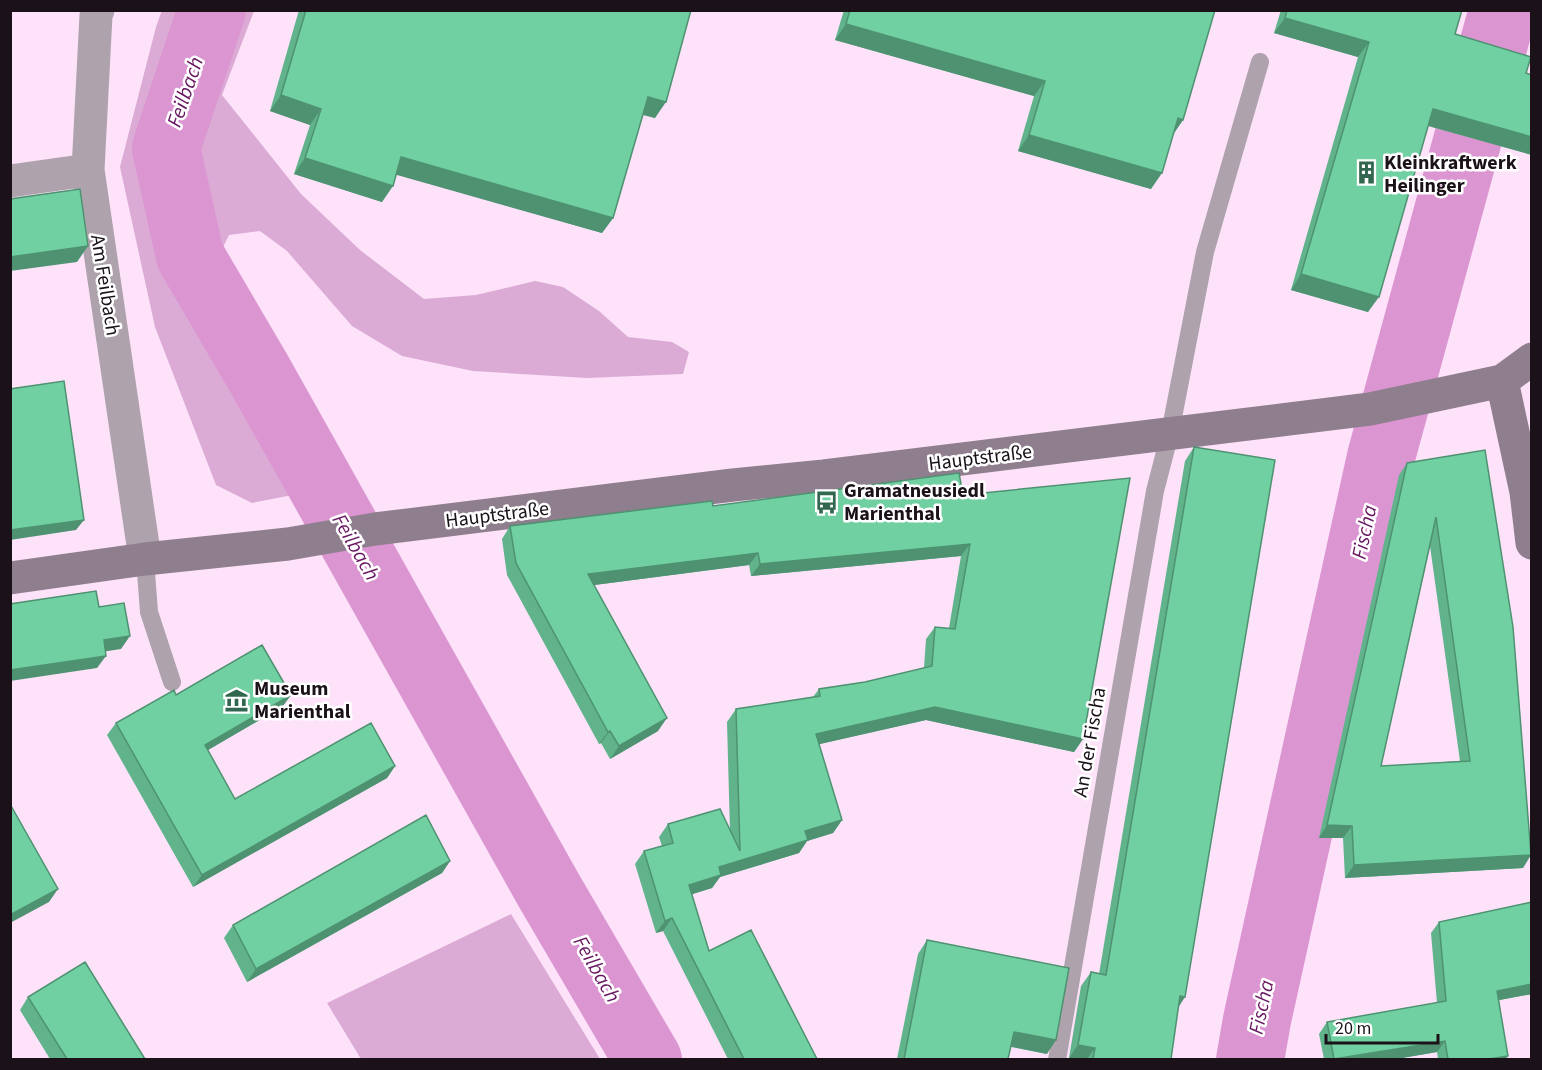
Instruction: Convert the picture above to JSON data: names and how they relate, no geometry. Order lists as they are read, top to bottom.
{
  "streets": {
    "main road": ["Hauptstraße"],
    "street": ["Am Feilbach"],
    "lane": ["An der Fischa"]
  },
  "crossings": [
    ["Am Feilbach", "Hauptstraße"],
    ["Hauptstraße", "An der Fischa"]
  ],
  "water": ["Feilbach", "Fischa"],
  "places": {
    "building": ["Kleinkraftwerk Heilinger"],
    "bus stop": ["Gramatneusiedl Marienthal"],
    "museum": ["Museum Marienthal"]
  },
  "scale_bar": "20 m"
}
